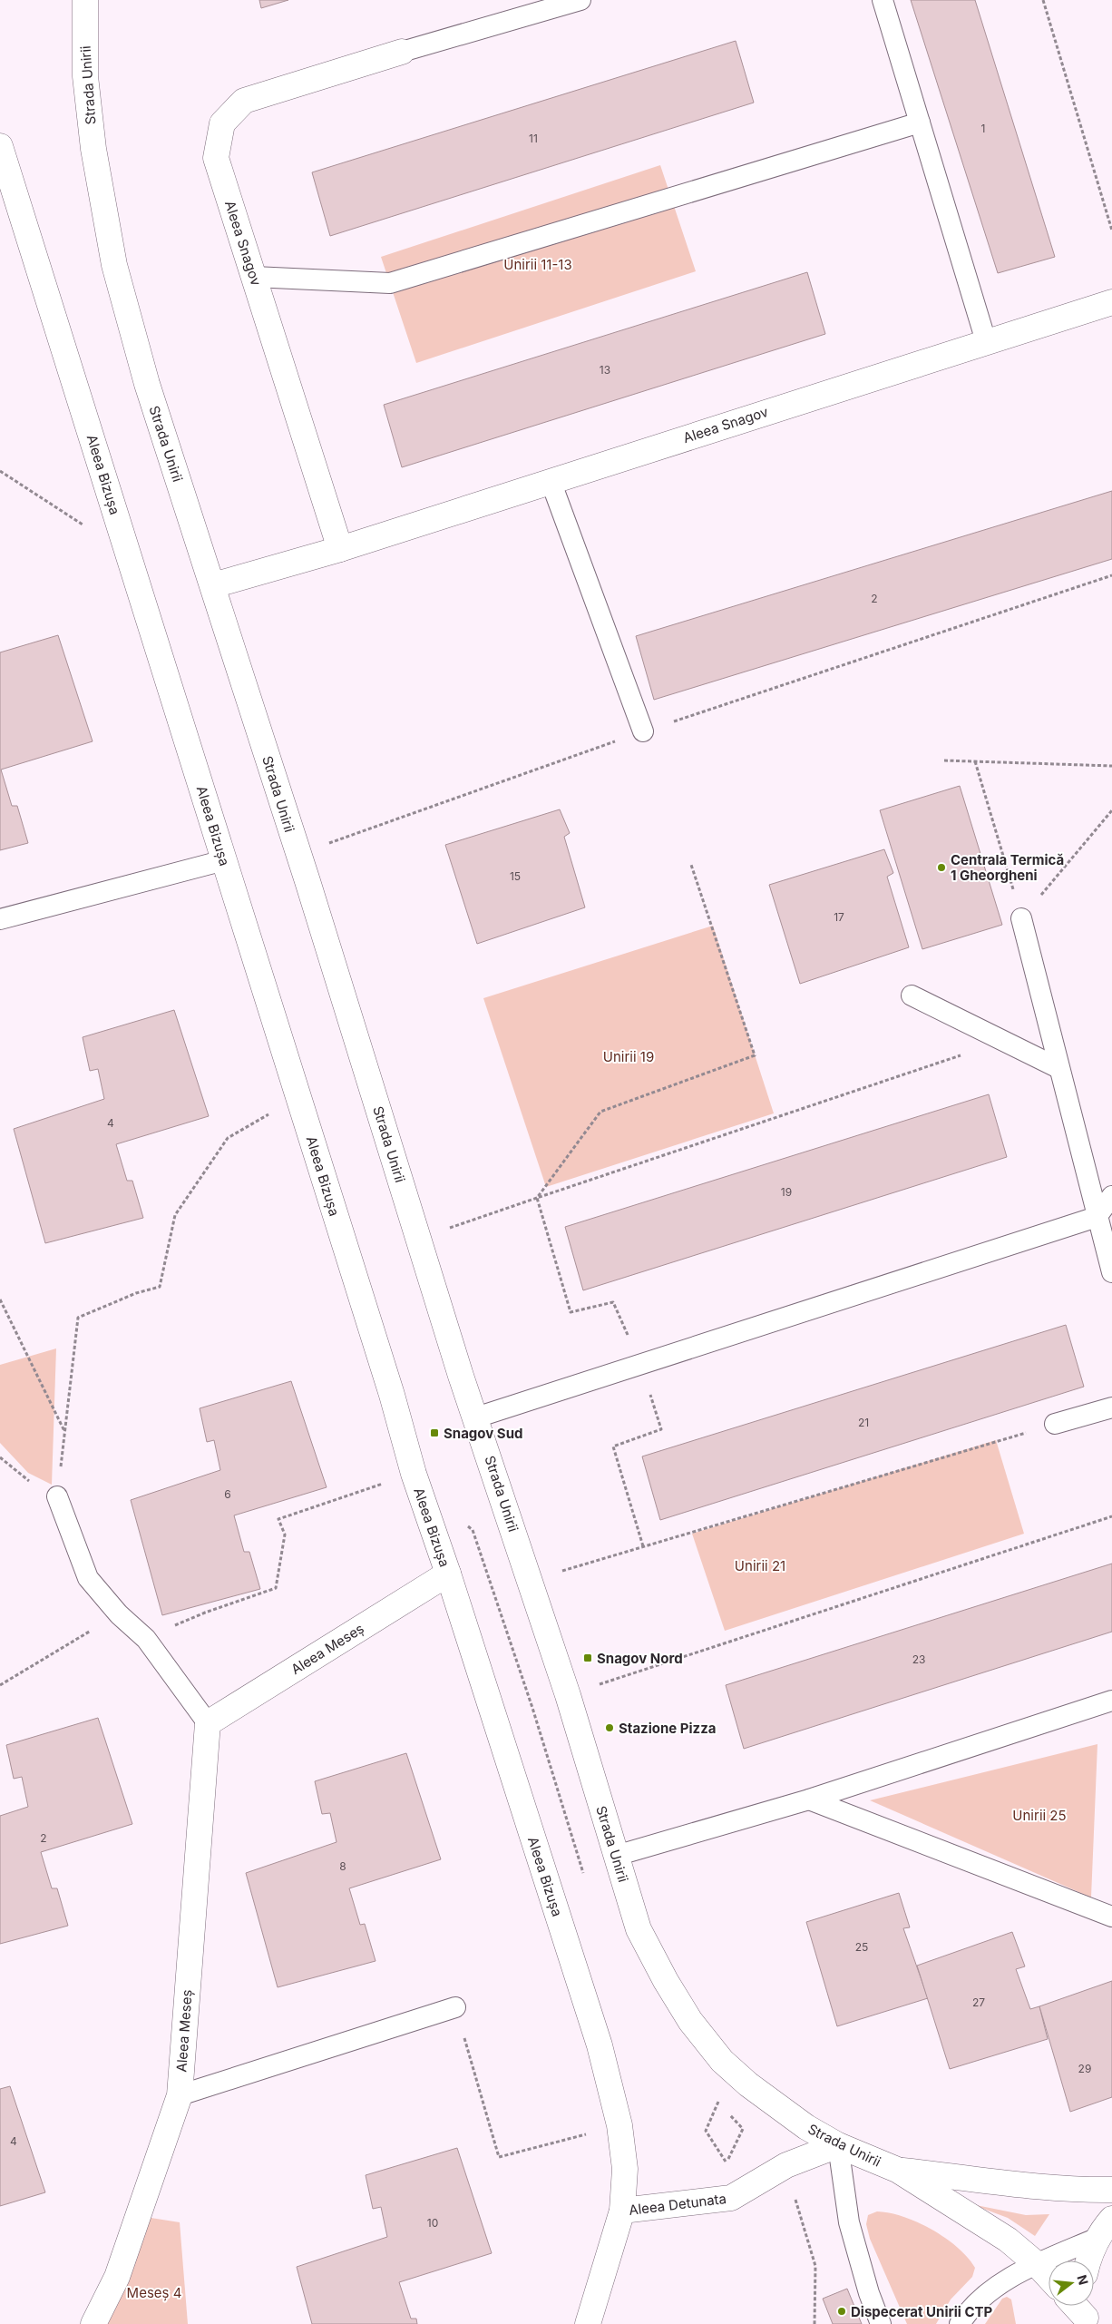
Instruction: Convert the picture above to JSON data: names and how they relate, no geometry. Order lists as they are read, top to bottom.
{
  "streets": {
    "street": [
      "Strada Unirii",
      "Aleea Snagov",
      "Aleea Bizușa",
      "Aleea Meseș",
      "Aleea Detunata"
    ]
  },
  "crossings": [
    ["Strada Unirii", "Aleea Snagov"],
    ["Strada Unirii", "Aleea Detunata"],
    ["Aleea Bizușa", "Aleea Meseș"],
    ["Aleea Bizușa", "Aleea Detunata"]
  ],
  "parks": [
    "Unirii 11-13",
    "Unirii 19",
    "Unirii 21",
    "Unirii 25",
    "Meseș 4"
  ],
  "places": {
    "other": ["Centrala Termică 1 Gheorgheni", "Stazione Pizza", "Dispecerat Unirii CTP"],
    "transit": ["Snagov Sud", "Snagov Nord"]
  },
  "house_numbers": [
    "1",
    "11",
    "13",
    "2",
    "15",
    "17",
    "4",
    "19",
    "21",
    "6",
    "23",
    "2",
    "8",
    "25",
    "27",
    "29",
    "4",
    "10"
  ],
  "north": "right"
}
